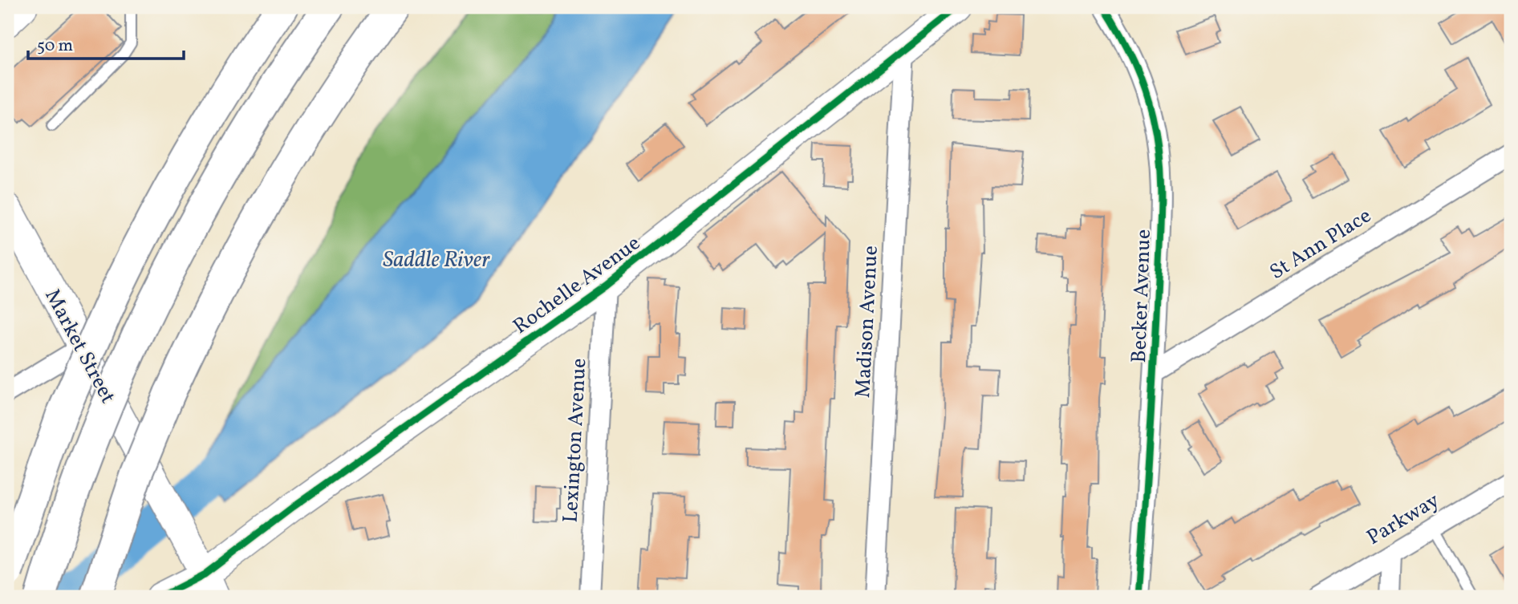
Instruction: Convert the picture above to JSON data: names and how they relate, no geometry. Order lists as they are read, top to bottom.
{
  "streets": {
    "street": [
      "St Ann Place",
      "Rochelle Avenue",
      "Becker Avenue",
      "Madison Avenue",
      "Market Street",
      "Lexington Avenue",
      "Parkway"
    ]
  },
  "crossings": [
    ["St Ann Place", "Becker Avenue"],
    ["Rochelle Avenue", "Madison Avenue"],
    ["Rochelle Avenue", "Market Street"],
    ["Rochelle Avenue", "Lexington Avenue"]
  ],
  "water": ["Saddle River"],
  "scale_bar": "50 m"
}
